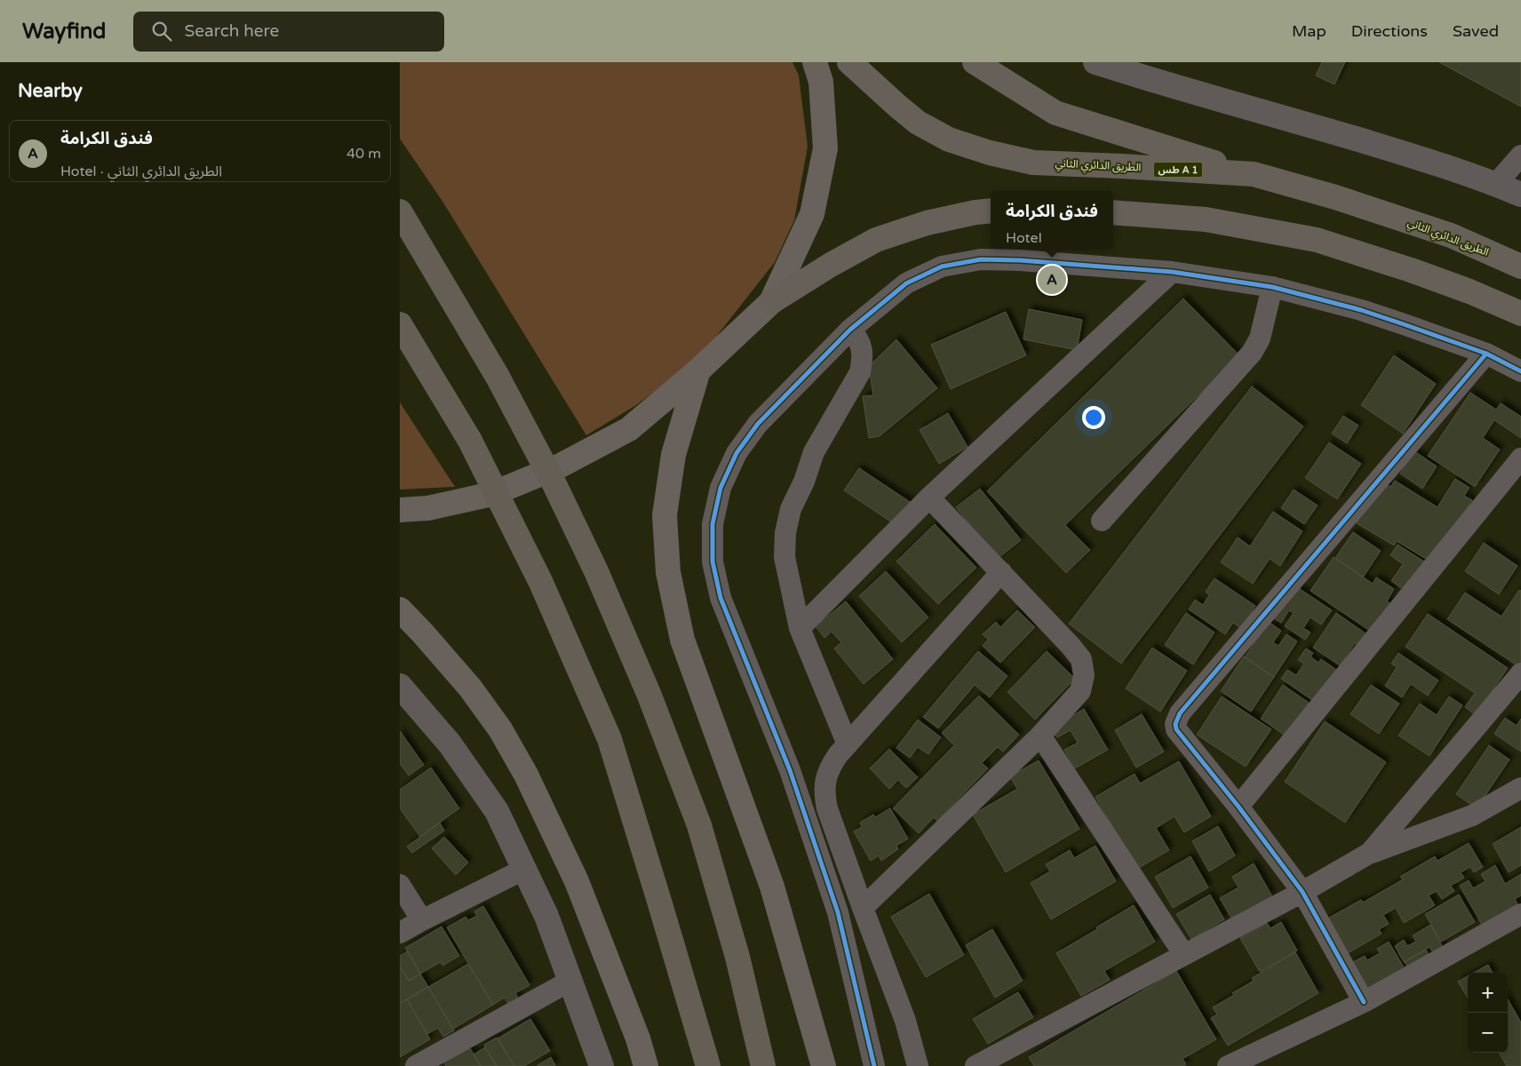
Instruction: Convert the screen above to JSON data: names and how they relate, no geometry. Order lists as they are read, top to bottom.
{
  "streets": {
    "highway": ["الطريق الدائري الثاني", "طس A 1"]
  },
  "page": {
    "header": "Wayfind",
    "search": "Search here",
    "nav": ["Map", "Directions", "Saved"],
    "heading": "Nearby",
    "list": [
      {
        "mark": "A",
        "name": "فندق الكرامة",
        "note": "Hotel · الطريق الدائري الثاني",
        "value": "40 m"
      }
    ],
    "popup": ["فندق الكرامة", "Hotel"],
    "pins": "A",
    "map_buttons": ["+", "−"]
  }
}
